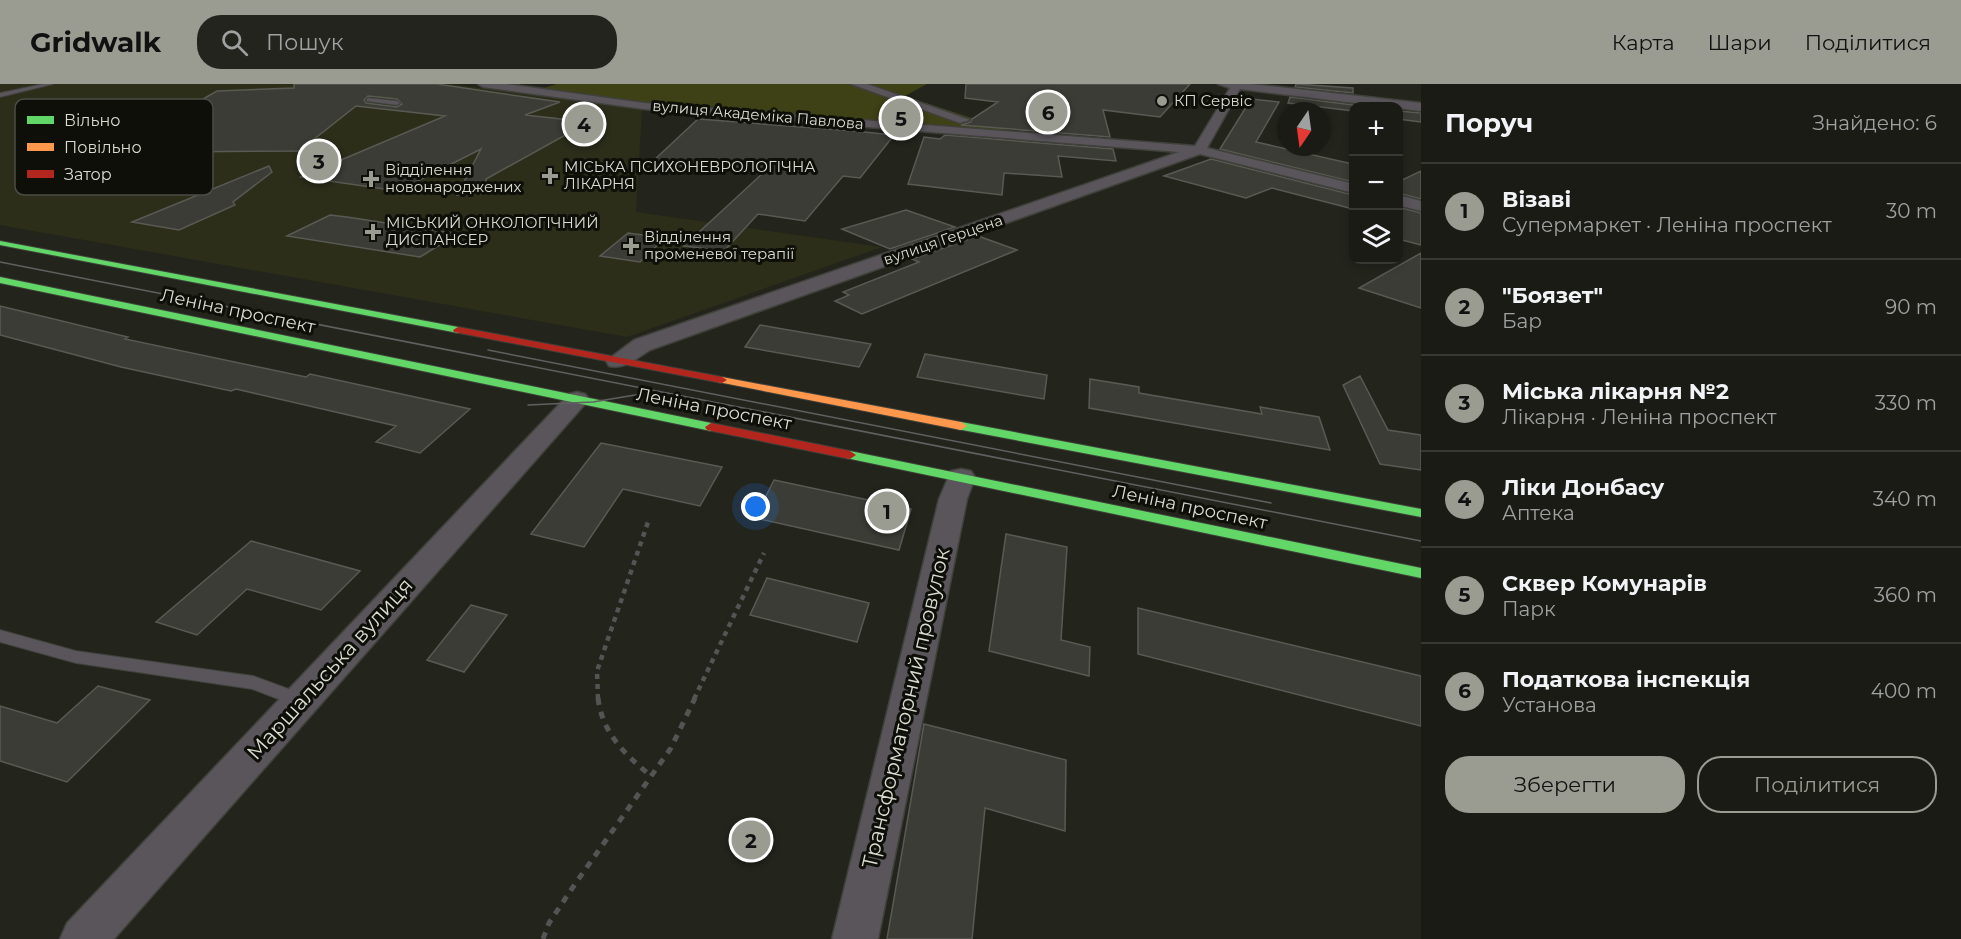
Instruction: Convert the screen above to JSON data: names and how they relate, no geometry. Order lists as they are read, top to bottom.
{
  "streets": {
    "main road": ["Леніна проспект"],
    "street": [
      "вулиця Академіка Павлова",
      "вулиця Герцена",
      "Маршальська вулиця",
      "Трансформаторний провулок"
    ]
  },
  "crossings": [
    ["вулиця Академіка Павлова", "вулиця Герцена"],
    ["вулиця Герцена", "Леніна проспект"],
    ["Леніна проспект", "Маршальська вулиця"],
    ["Леніна проспект", "Трансформаторний провулок"]
  ],
  "places": {
    "other": ["КП Сервіс"],
    "health": [
      "МІСЬКА ПСИХОНЕВРОЛОГІЧНА ЛІКАРНЯ",
      "Відділення новонароджених",
      "МІСЬКИЙ ОНКОЛОГІЧНИЙ ДИСПАНСЕР",
      "Відділення променевої терапії"
    ]
  },
  "legend": ["Вільно", "Повільно", "Затор"],
  "north": "bottom",
  "page": {
    "header": "Gridwalk",
    "search": "Пошук",
    "nav": ["Карта", "Шари", "Поділитися"],
    "heading": ["Поруч", "Знайдено: 6"],
    "pins": [
      "6",
      "5",
      "4",
      "3",
      "1",
      "2"
    ],
    "map_buttons": ["+", "−"],
    "list": [
      {
        "mark": "1",
        "name": "Візаві",
        "note": "Супермаркет · Леніна проспект",
        "value": "30 m"
      },
      {
        "mark": "2",
        "name": "\"Боязет\"",
        "note": "Бар",
        "value": "90 m"
      },
      {
        "mark": "3",
        "name": "Міська лікарня №2",
        "note": "Лікарня · Леніна проспект",
        "value": "330 m"
      },
      {
        "mark": "4",
        "name": "Ліки Донбасу",
        "note": "Аптека",
        "value": "340 m"
      },
      {
        "mark": "5",
        "name": "Сквер Комунарів",
        "note": "Парк",
        "value": "360 m"
      },
      {
        "mark": "6",
        "name": "Податкова інспекція",
        "note": "Установа",
        "value": "400 m"
      }
    ],
    "buttons": ["Зберегти", "Поділитися"]
  }
}
